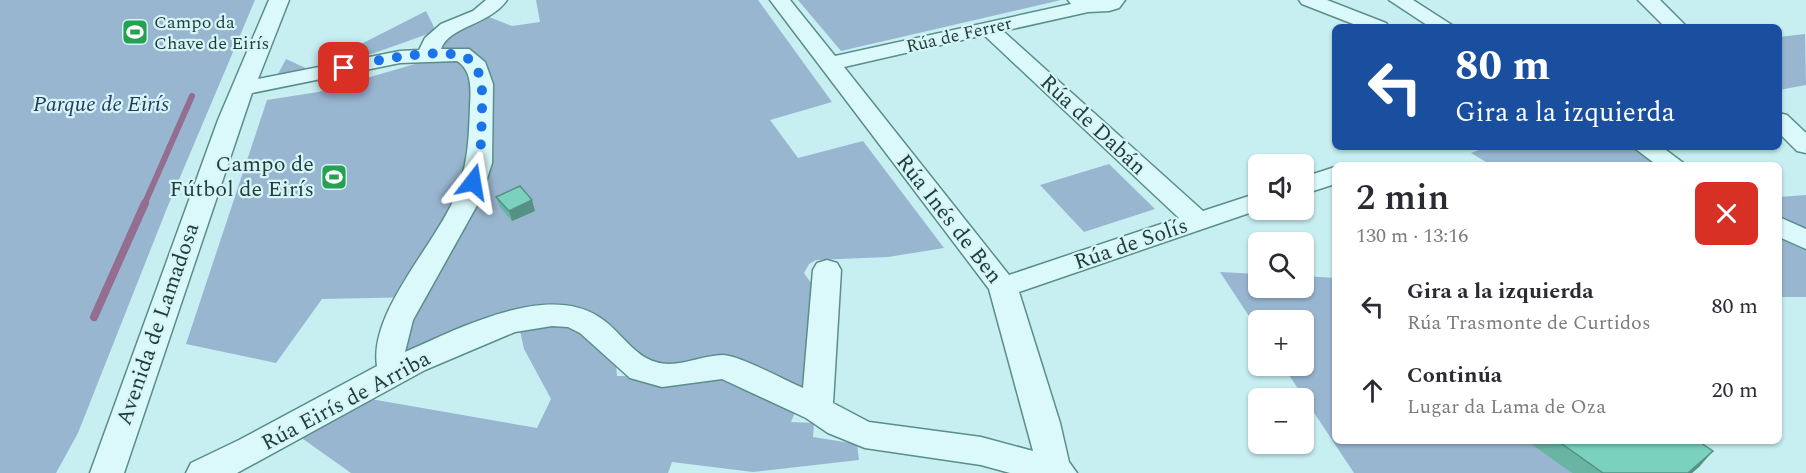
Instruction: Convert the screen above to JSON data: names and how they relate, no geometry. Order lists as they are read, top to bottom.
{
  "streets": {
    "street": [
      "Rúa de Ferrer",
      "Rúa de Dabán",
      "Rúa Inés de Ben",
      "Rúa de Solís",
      "Avenida de Lamadosa",
      "Rúa Eirís de Arriba"
    ]
  },
  "crossings": [
    ["Rúa de Ferrer", "Rúa de Dabán"],
    ["Rúa de Ferrer", "Rúa Inés de Ben"],
    ["Rúa de Dabán", "Rúa de Solís"],
    ["Rúa Inés de Ben", "Rúa de Solís"],
    ["Rúa Inés de Ben", "Rúa Eirís de Arriba"]
  ],
  "parks": ["Parque de Eirís"],
  "places": {
    "sports": ["Campo da Chave de Eirís", "Campo de Fútbol de Eirís"]
  },
  "page": {
    "turn": ["80 m", "Gira a la izquierda"],
    "map_buttons": ["+", "−"],
    "heading": ["2 min", "130 m · 13:16"],
    "list": [
      {
        "name": "Gira a la izquierda",
        "note": "Rúa Trasmonte de Curtidos",
        "value": "80 m"
      },
      {
        "name": "Continúa",
        "note": "Lugar da Lama de Oza",
        "value": "20 m"
      }
    ]
  }
}
